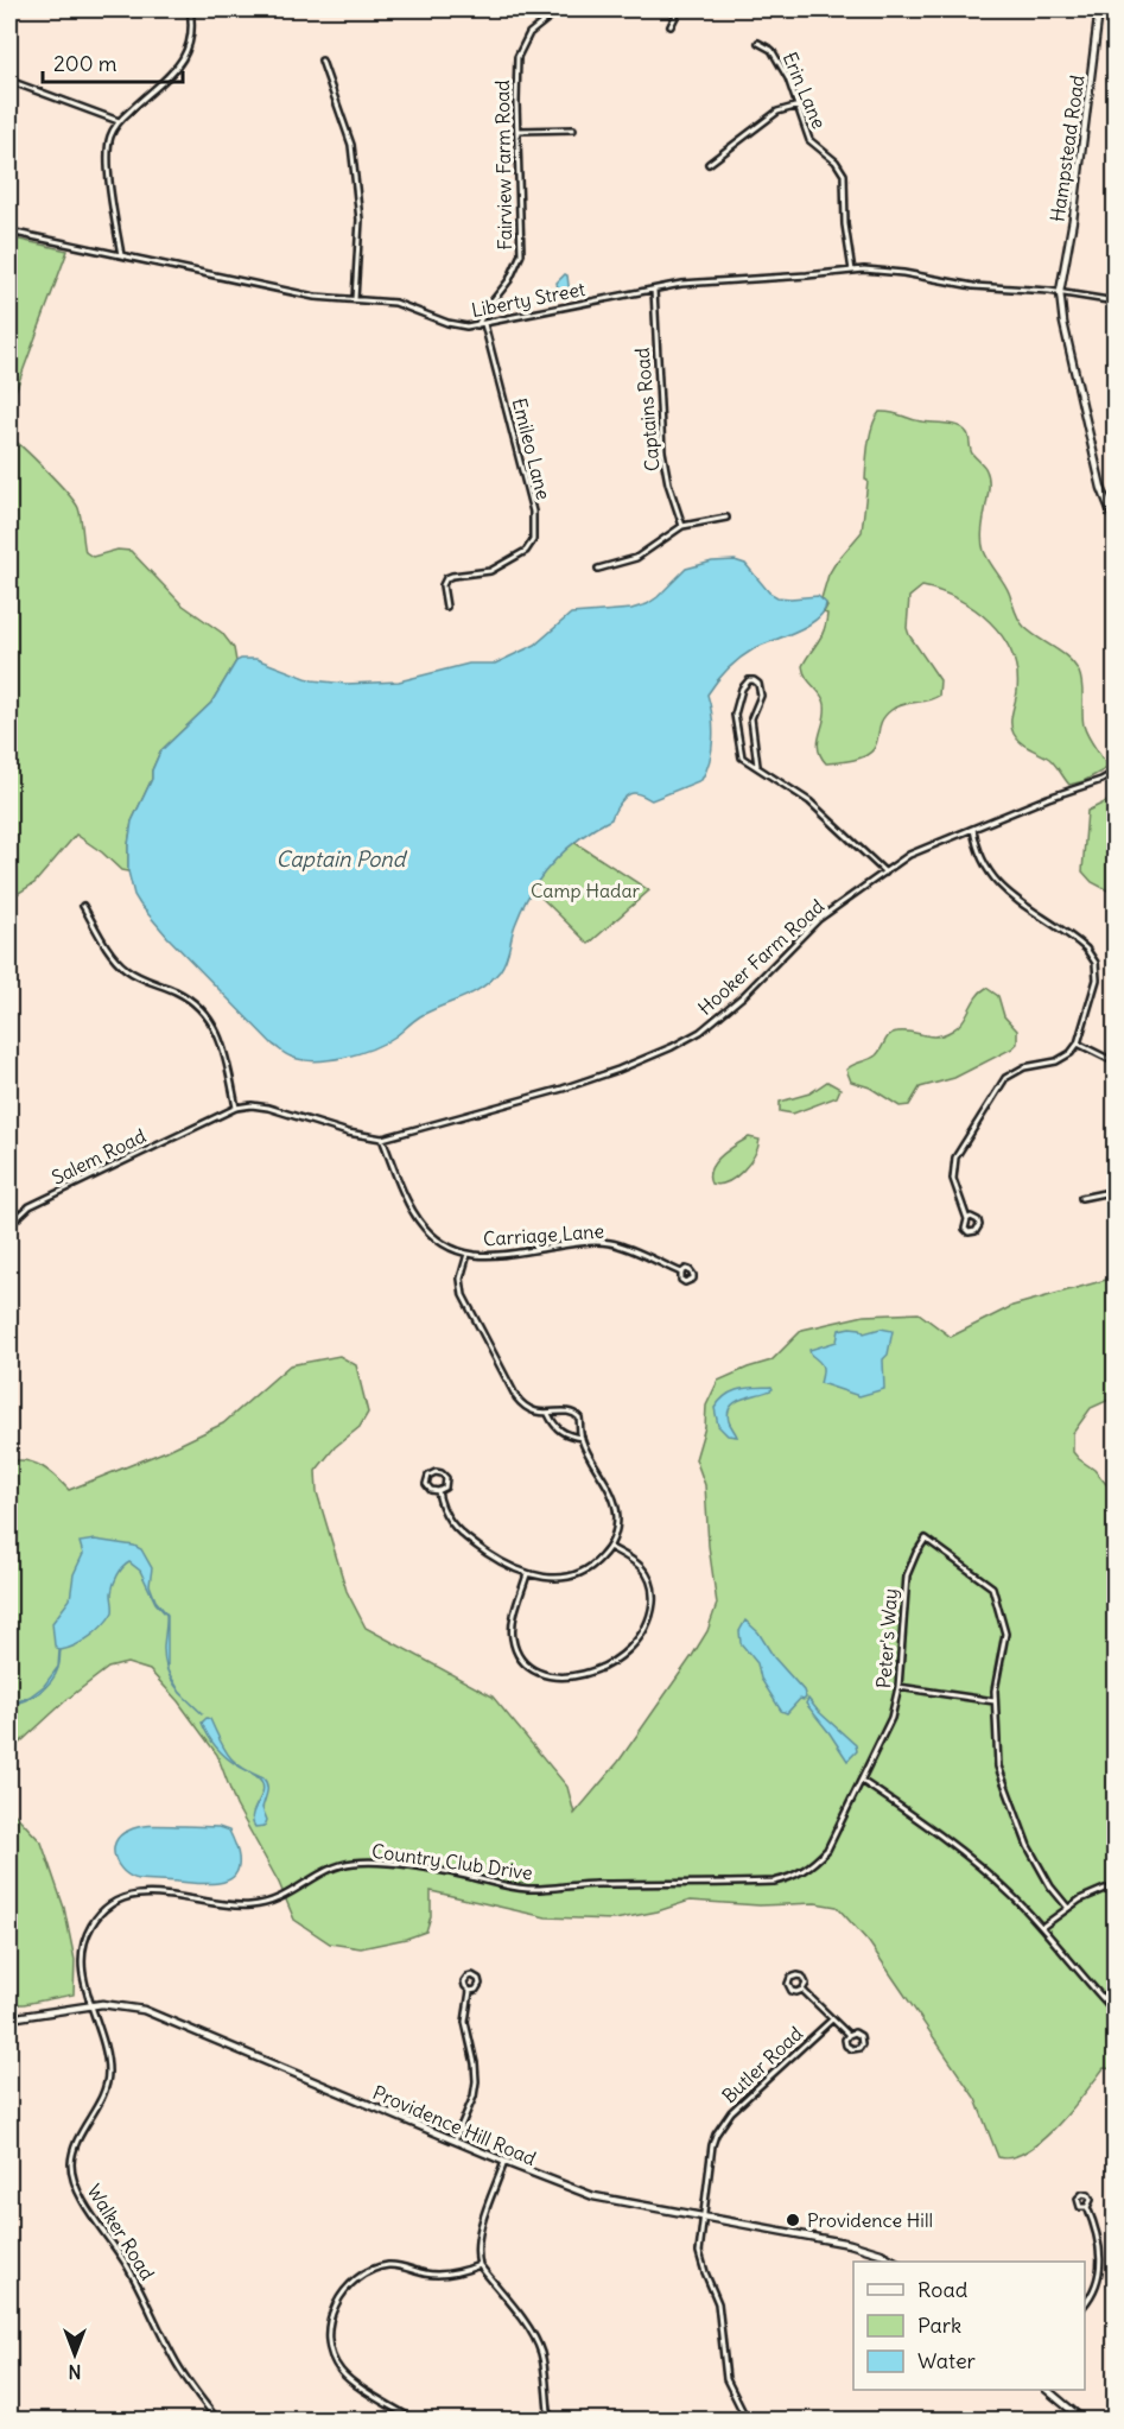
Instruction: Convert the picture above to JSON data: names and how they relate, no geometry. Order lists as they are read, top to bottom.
{
  "streets": {
    "street": [
      "Erin Lane",
      "Hampstead Road",
      "Fairview Farm Road",
      "Liberty Street",
      "Captains Road",
      "Emileo Lane",
      "Hooker Farm Road",
      "Salem Road",
      "Carriage Lane",
      "Peter's Way",
      "Country Club Drive",
      "Butler Road",
      "Providence Hill Road",
      "Walker Road"
    ]
  },
  "crossings": [
    ["Erin Lane", "Liberty Street"],
    ["Hampstead Road", "Liberty Street"],
    ["Fairview Farm Road", "Liberty Street"],
    ["Liberty Street", "Captains Road"],
    ["Liberty Street", "Emileo Lane"],
    ["Hooker Farm Road", "Salem Road"],
    ["Hooker Farm Road", "Carriage Lane"],
    ["Peter's Way", "Country Club Drive"],
    ["Country Club Drive", "Providence Hill Road"],
    ["Country Club Drive", "Walker Road"],
    ["Butler Road", "Providence Hill Road"],
    ["Providence Hill Road", "Walker Road"]
  ],
  "water": ["Captain Pond"],
  "parks": ["Camp Hadar"],
  "places": ["Providence Hill"],
  "legend": ["Road", "Park", "Water"],
  "scale_bar": "200 m",
  "north": "bottom"
}
